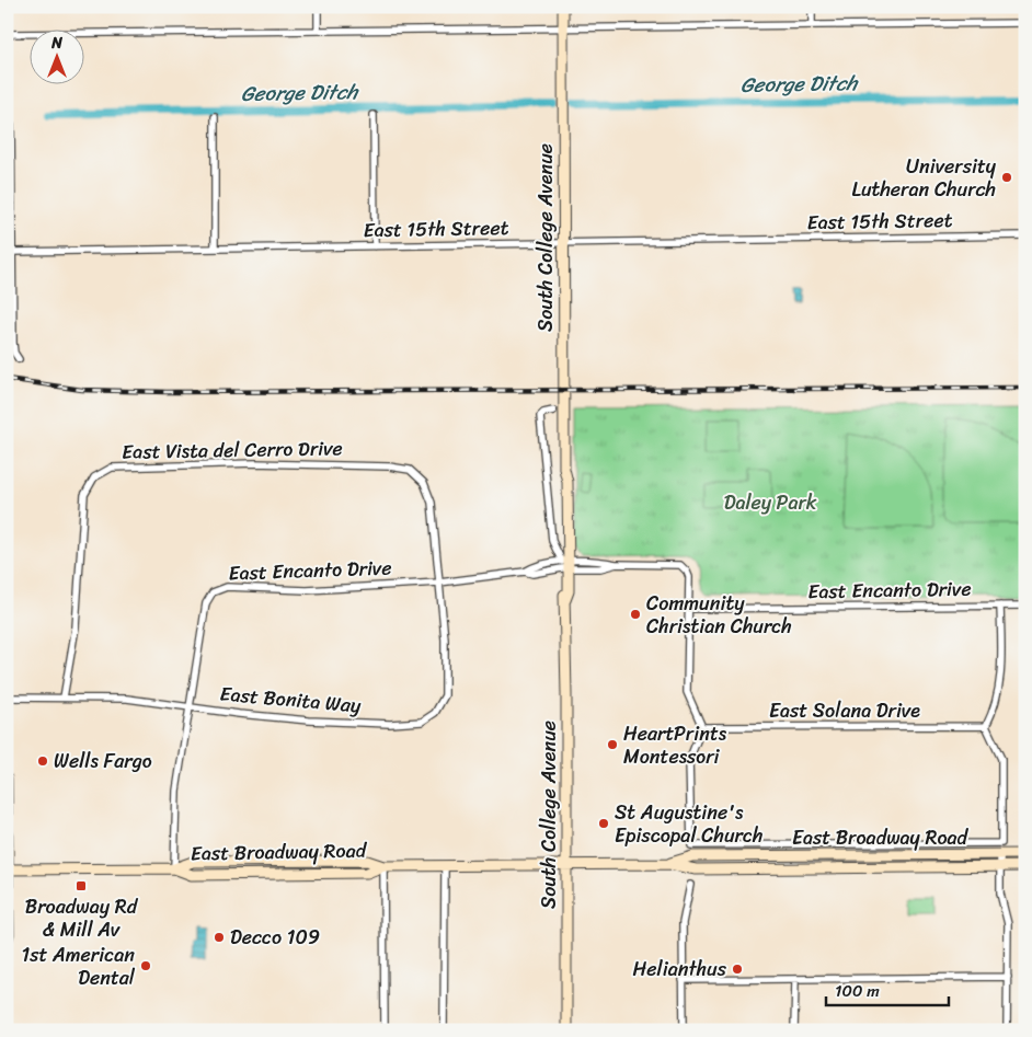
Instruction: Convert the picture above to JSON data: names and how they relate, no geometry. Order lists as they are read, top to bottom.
{
  "streets": {
    "main road": ["South College Avenue", "East Broadway Road"],
    "street": [
      "East 15th Street",
      "East Vista del Cerro Drive",
      "East Encanto Drive",
      "East Bonita Way",
      "East Solana Drive"
    ]
  },
  "crossings": [
    ["East 15th Street", "South College Avenue"],
    ["South College Avenue", "East Encanto Drive"],
    ["South College Avenue", "East Broadway Road"],
    ["East Vista del Cerro Drive", "East Encanto Drive"],
    ["East Vista del Cerro Drive", "East Bonita Way"],
    ["East Encanto Drive", "East Bonita Way"],
    ["East Encanto Drive", "East Broadway Road"]
  ],
  "water": ["George Ditch"],
  "parks": ["Daley Park"],
  "places": {
    "other": [
      "University Lutheran Church",
      "Community Christian Church",
      "HeartPrints Montessori",
      "Wells Fargo",
      "St Augustine's Episcopal Church",
      "Decco 109",
      "1st American Dental",
      "Helianthus"
    ],
    "transit": ["Broadway Rd & Mill Av"]
  },
  "scale_bar": "100 m",
  "north": "top"
}
